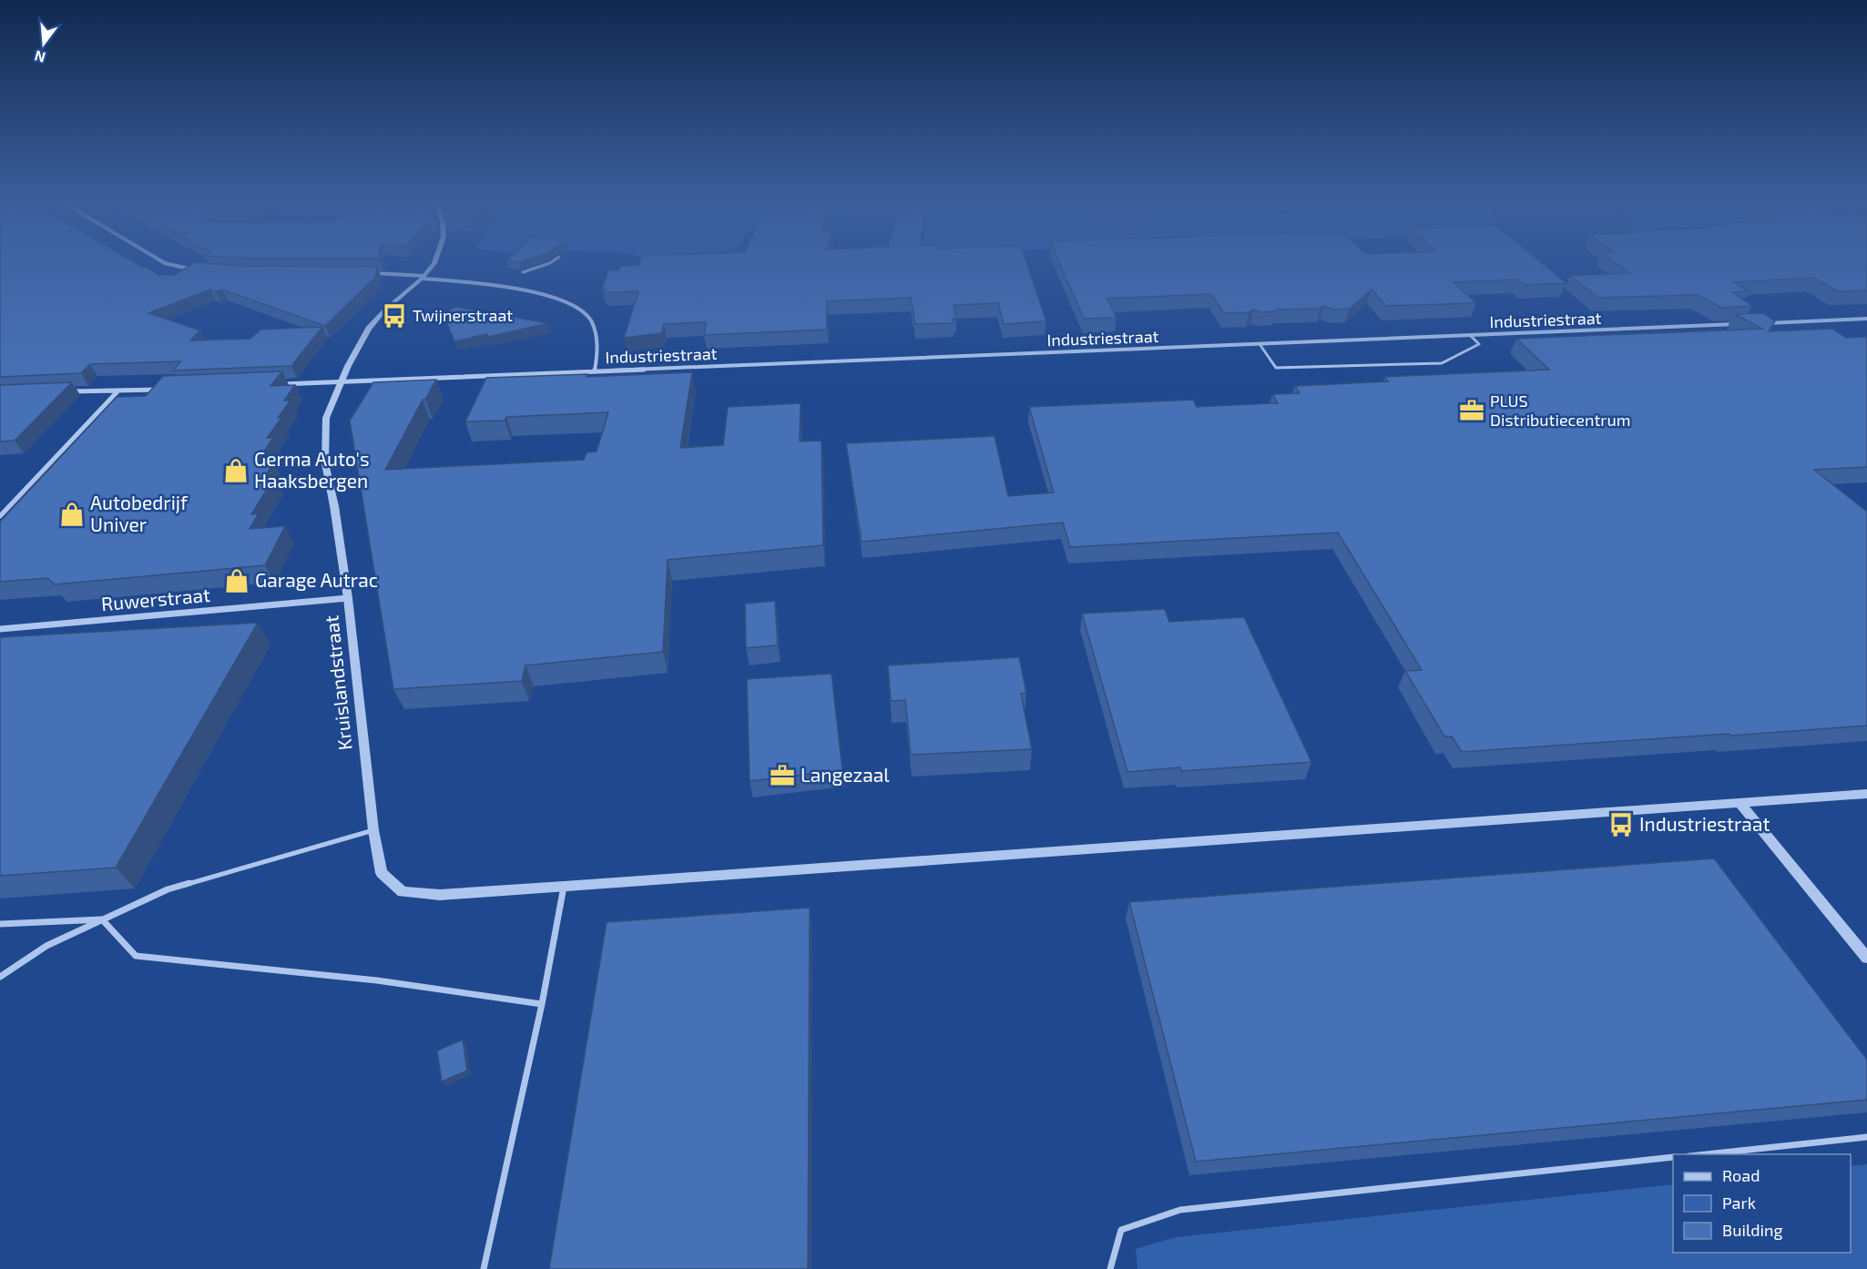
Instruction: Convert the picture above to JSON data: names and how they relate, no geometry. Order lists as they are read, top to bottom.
{
  "streets": {
    "street": ["Industriestraat", "Ruwerstraat", "Kruislandstraat"]
  },
  "crossings": [
    ["Industriestraat", "Kruislandstraat"],
    ["Ruwerstraat", "Kruislandstraat"]
  ],
  "places": {
    "bus stop": ["Twijnerstraat", "Industriestraat"],
    "office": ["PLUS Distributiecentrum", "Langezaal"],
    "shop": ["Germa Auto's Haaksbergen", "Autobedrijf Univer", "Garage Autrac"]
  },
  "legend": ["Road", "Park", "Building"],
  "north": "bottom"
}
